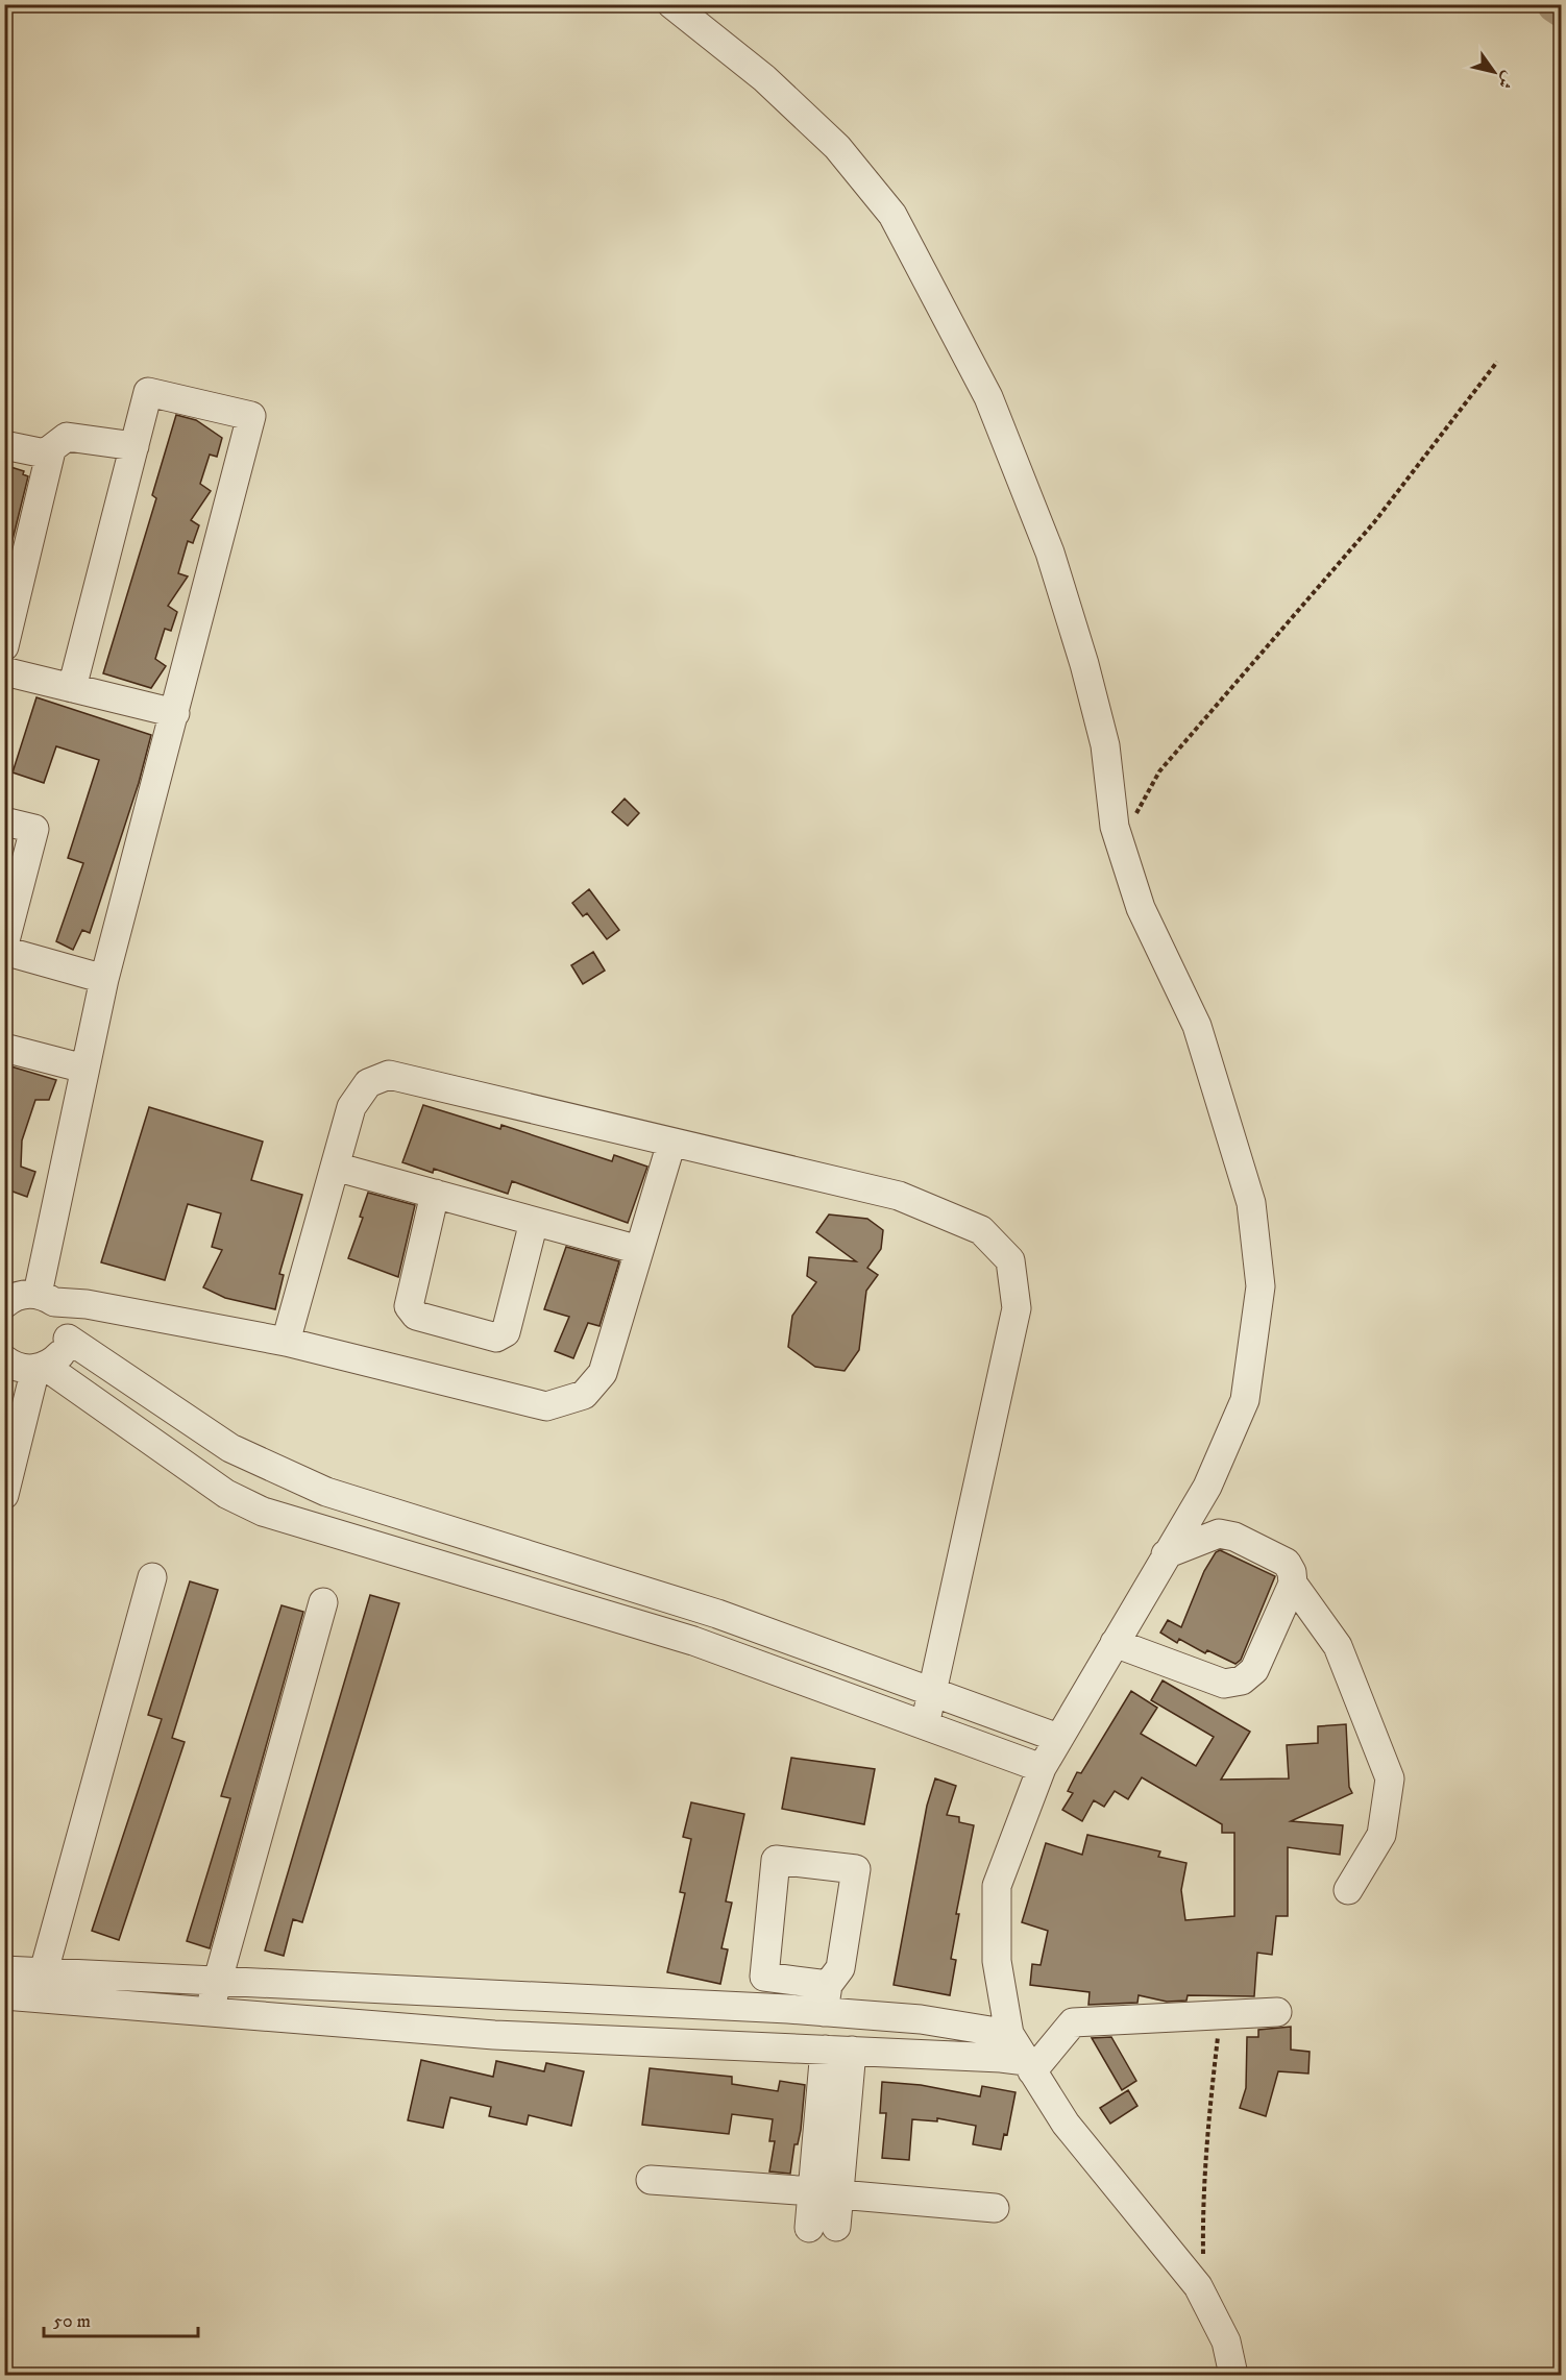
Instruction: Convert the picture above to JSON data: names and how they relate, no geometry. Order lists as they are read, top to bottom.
{
  "scale_bar": "50 m",
  "north": "bottom right"
}
